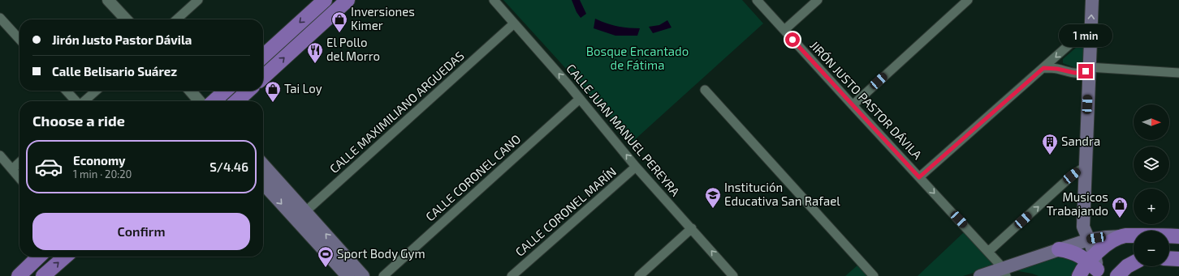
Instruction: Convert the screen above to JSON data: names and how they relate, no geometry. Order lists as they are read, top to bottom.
{
  "streets": {
    "street": [
      "JIRÓN JUSTO PASTOR DÁVILA",
      "CALLE MAXIMILIANO ARGUEDAS",
      "CALLE JUAN MANUEL PEREYRA",
      "CALLE CORONEL CANO",
      "CALLE CORONEL MARÍN"
    ]
  },
  "crossings": [
    ["CALLE MAXIMILIANO ARGUEDAS", "CALLE JUAN MANUEL PEREYRA"],
    ["CALLE JUAN MANUEL PEREYRA", "CALLE CORONEL CANO"],
    ["CALLE JUAN MANUEL PEREYRA", "CALLE CORONEL MARÍN"]
  ],
  "one_way": ["CALLE JUAN MANUEL PEREYRA"],
  "parks": ["Bosque Encantado de Fátima"],
  "places": {
    "shop": ["Inversiones Kimer", "Tai Loy", "Musicos Trabajando"],
    "restaurant": ["El Pollo del Morro"],
    "building": ["Sandra"],
    "school or university": ["Institución Educativa San Rafael"],
    "sports": ["Sport Body Gym"]
  },
  "north": "right",
  "page": {
    "banner": ["Jirón Justo Pastor Dávila", "Calle Belisario Suárez"],
    "bubble": "1 min",
    "heading": "Choose a ride",
    "map_buttons": ["+", "−"],
    "list": [
      {
        "name": "Economy",
        "note": "1 min · 20:20",
        "value": "S/4.46"
      }
    ],
    "buttons": "Confirm"
  }
}
